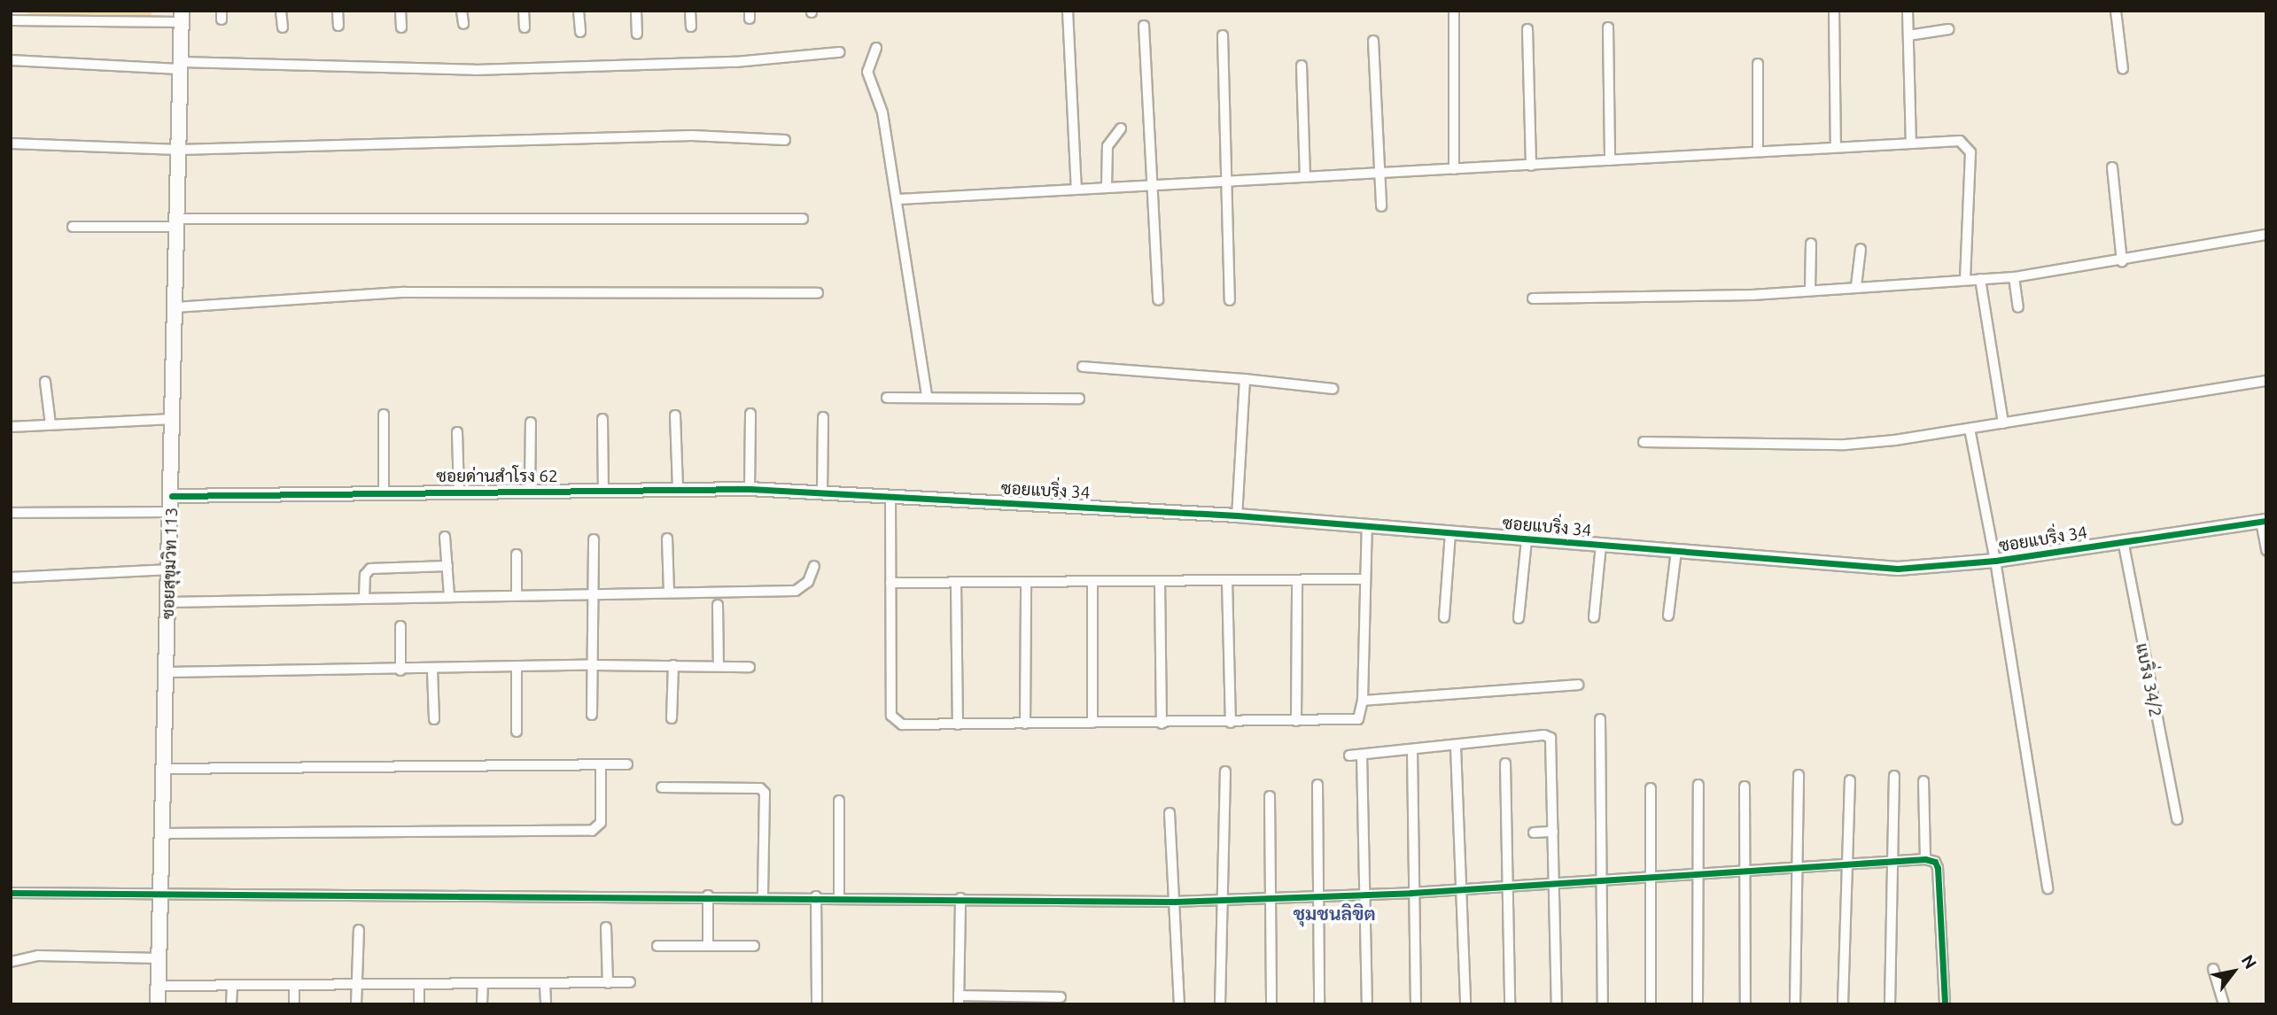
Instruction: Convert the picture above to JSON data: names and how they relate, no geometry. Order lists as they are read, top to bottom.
{
  "streets": {
    "main road": ["ซอยสุขุมวิท 113"],
    "street": ["ซอยด่านสำโรง 62", "ซอยแบริ่ง 34", "แบริ่ง 34/2"]
  },
  "crossings": [
    ["ซอยด่านสำโรง 62", "ซอยแบริ่ง 34"],
    ["ซอยด่านสำโรง 62", "ซอยสุขุมวิท 113"],
    ["ซอยแบริ่ง 34", "แบริ่ง 34/2"]
  ],
  "districts": ["ชุมชนลิขิต"],
  "north": "top right"
}
